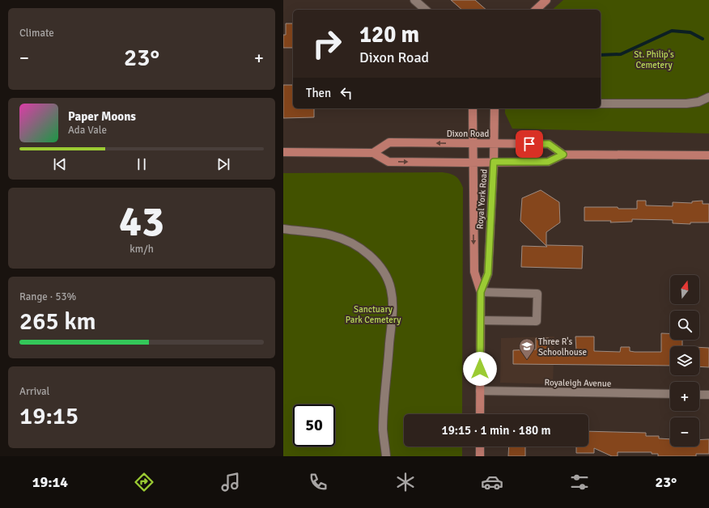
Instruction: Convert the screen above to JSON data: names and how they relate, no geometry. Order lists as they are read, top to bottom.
{
  "streets": {
    "main road": ["Dixon Road", "Royal York Road"],
    "street": ["Royaleigh Avenue"]
  },
  "crossings": [
    ["Dixon Road", "Royal York Road"],
    ["Royal York Road", "Royaleigh Avenue"]
  ],
  "parks": ["St. Philip's Cemetery", "Sanctuary Park Cemetery"],
  "places": {
    "school or university": ["Three R's Schoolhouse"]
  },
  "north": "top",
  "page": {
    "tile": [
      "Climate",
      ["43", "km/h"],
      ["Range · 53%", "265 km"],
      ["Arrival", "19:15"]
    ],
    "turn": ["120 m", "Dixon Road"],
    "heat": ["−", "23°", "+"],
    "then": "Then",
    "song": ["Paper Moons", "Ada Vale"],
    "map_buttons": ["+", "−"],
    "limit": "50",
    "trip": "19:15 · 1 min · 180 m",
    "tabs": ["19:14", "23°"]
  }
}
